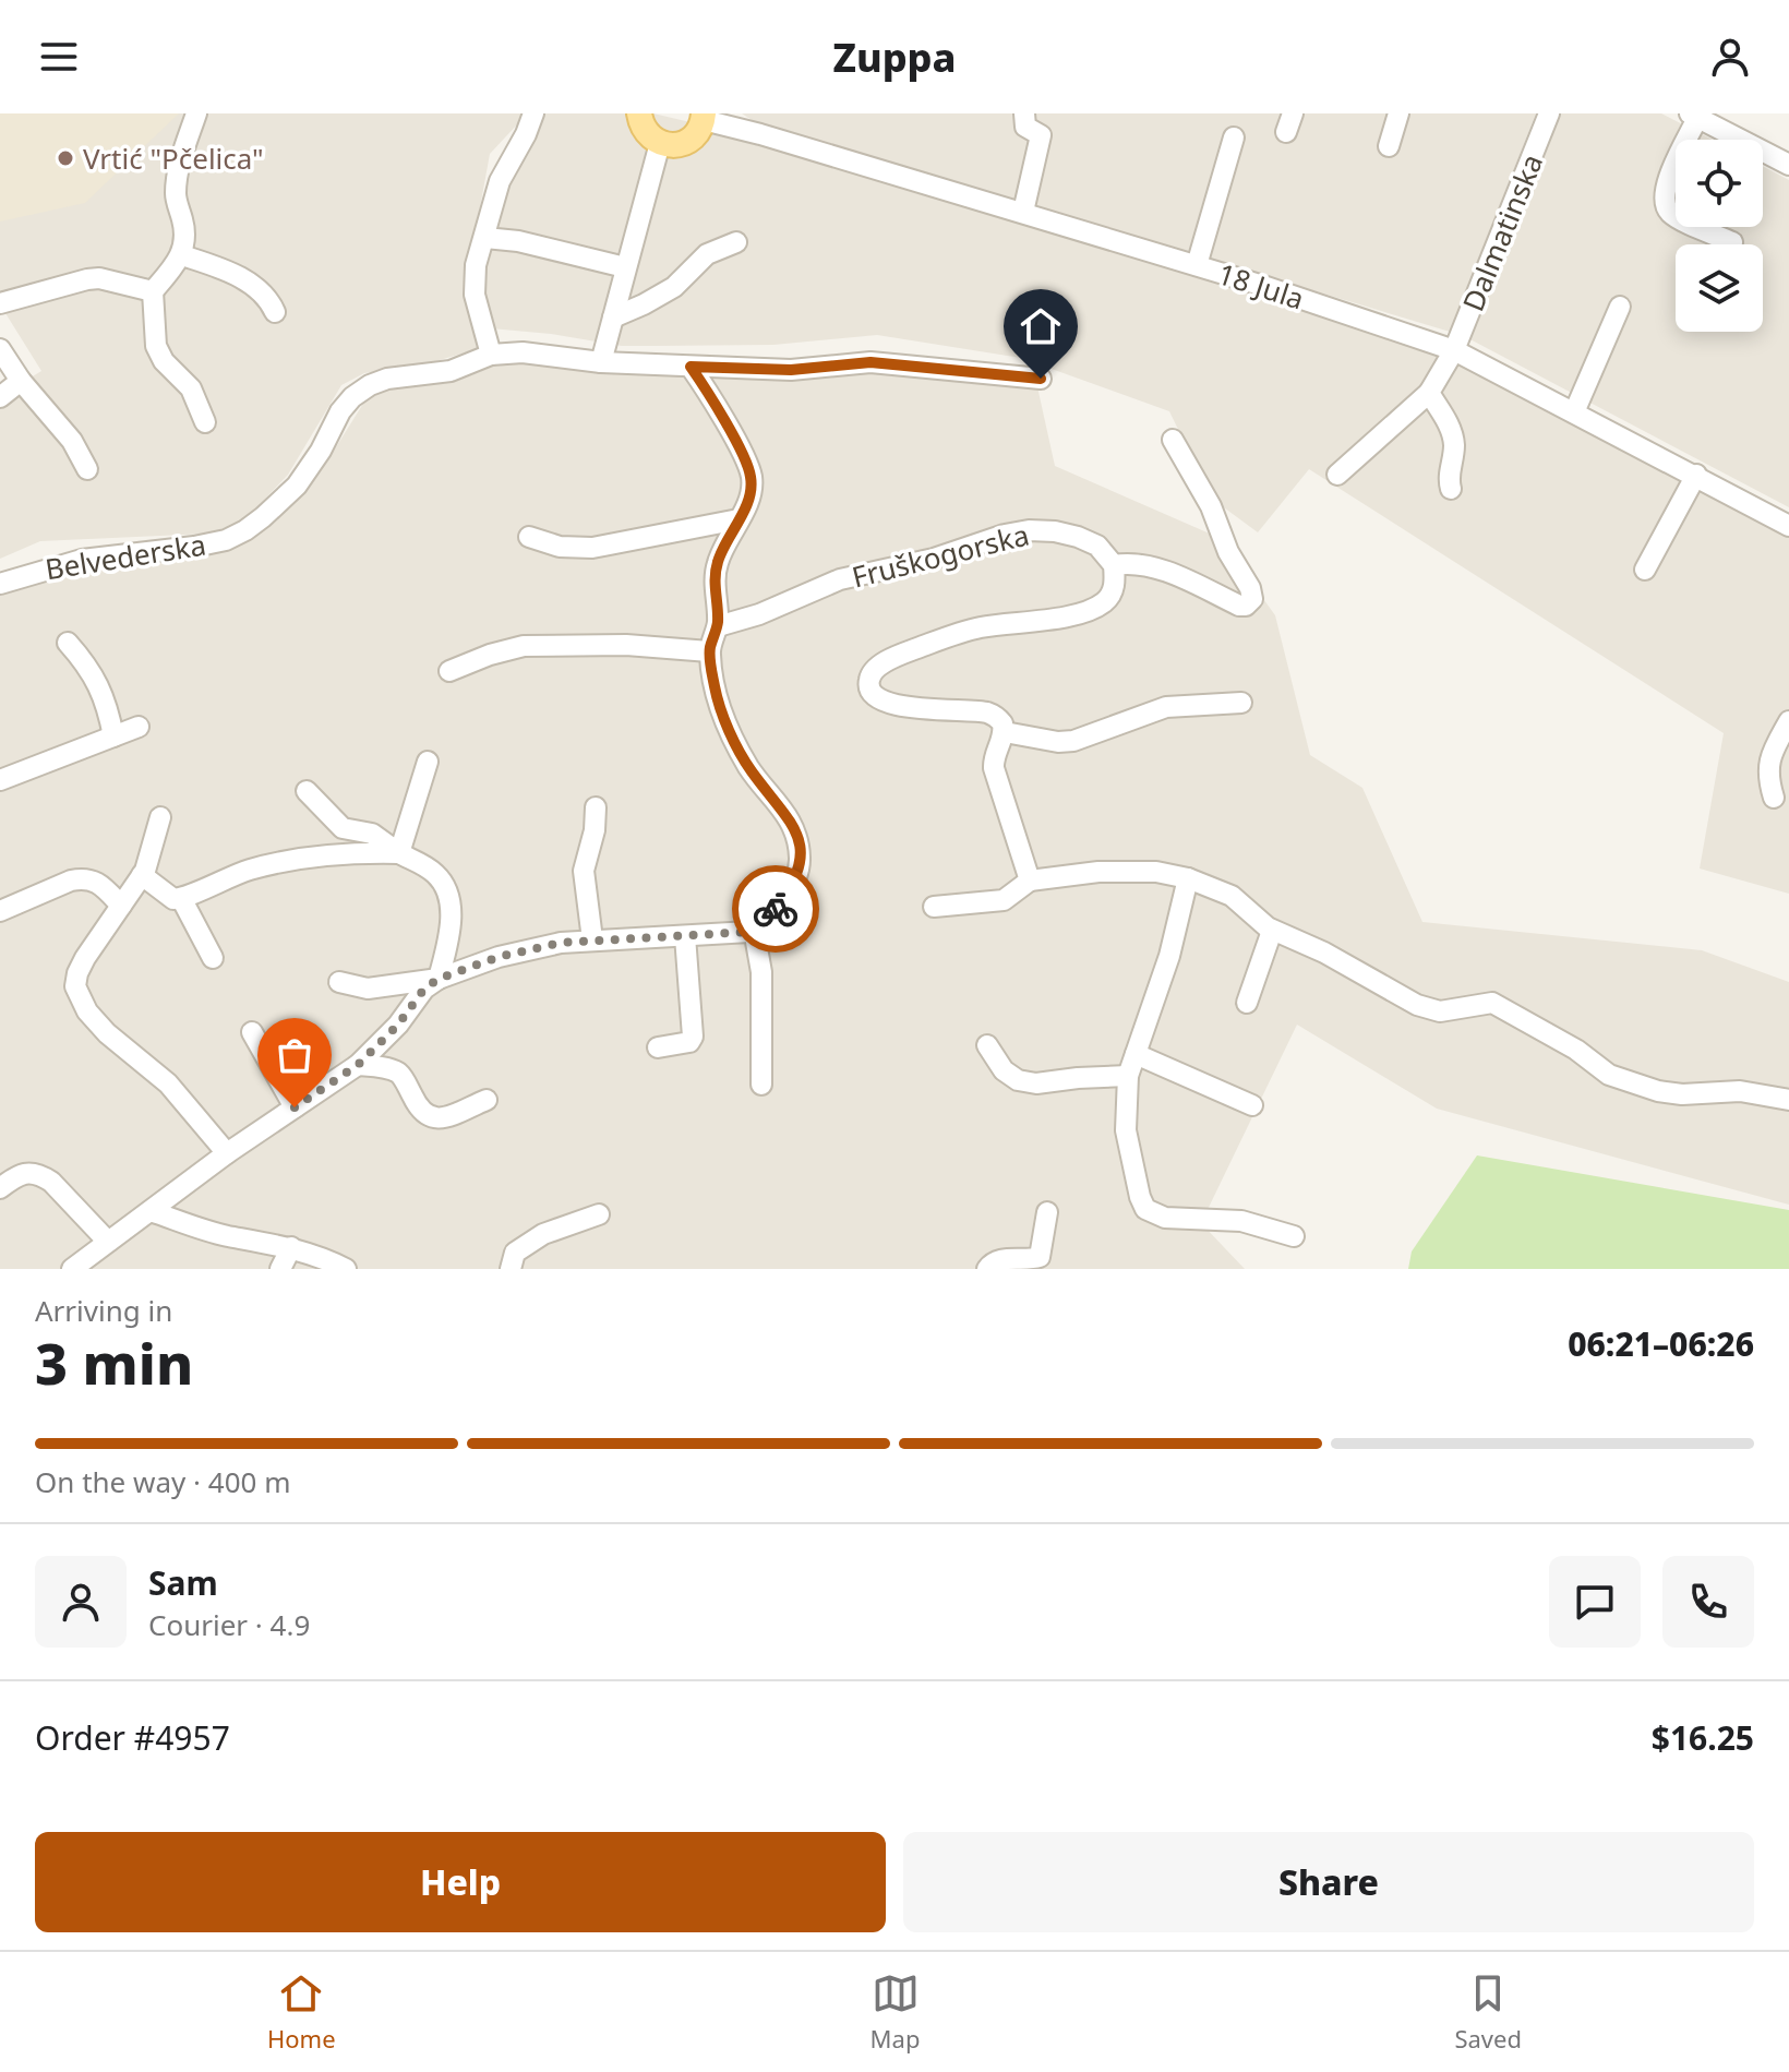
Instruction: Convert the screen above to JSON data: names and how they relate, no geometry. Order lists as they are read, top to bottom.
{
  "streets": {
    "street": [
      "Dalmatinska",
      "18 Jula",
      "Fruškogorska",
      "Belvederska"
    ]
  },
  "crossings": [
    ["Dalmatinska", "18 Jula"]
  ],
  "places": ["Vrtić \"Pčelica\""],
  "page": {
    "header": "Zuppa",
    "heading": ["3 min", "Arriving in", "06:21–06:26"],
    "panel": [
      "Sam",
      "Courier · 4.9",
      "Order #4957",
      "$16.25"
    ],
    "bar": "On the way · 400 m",
    "buttons": ["Help", "Share"],
    "tabs": ["Home", "Map", "Saved"]
  }
}
